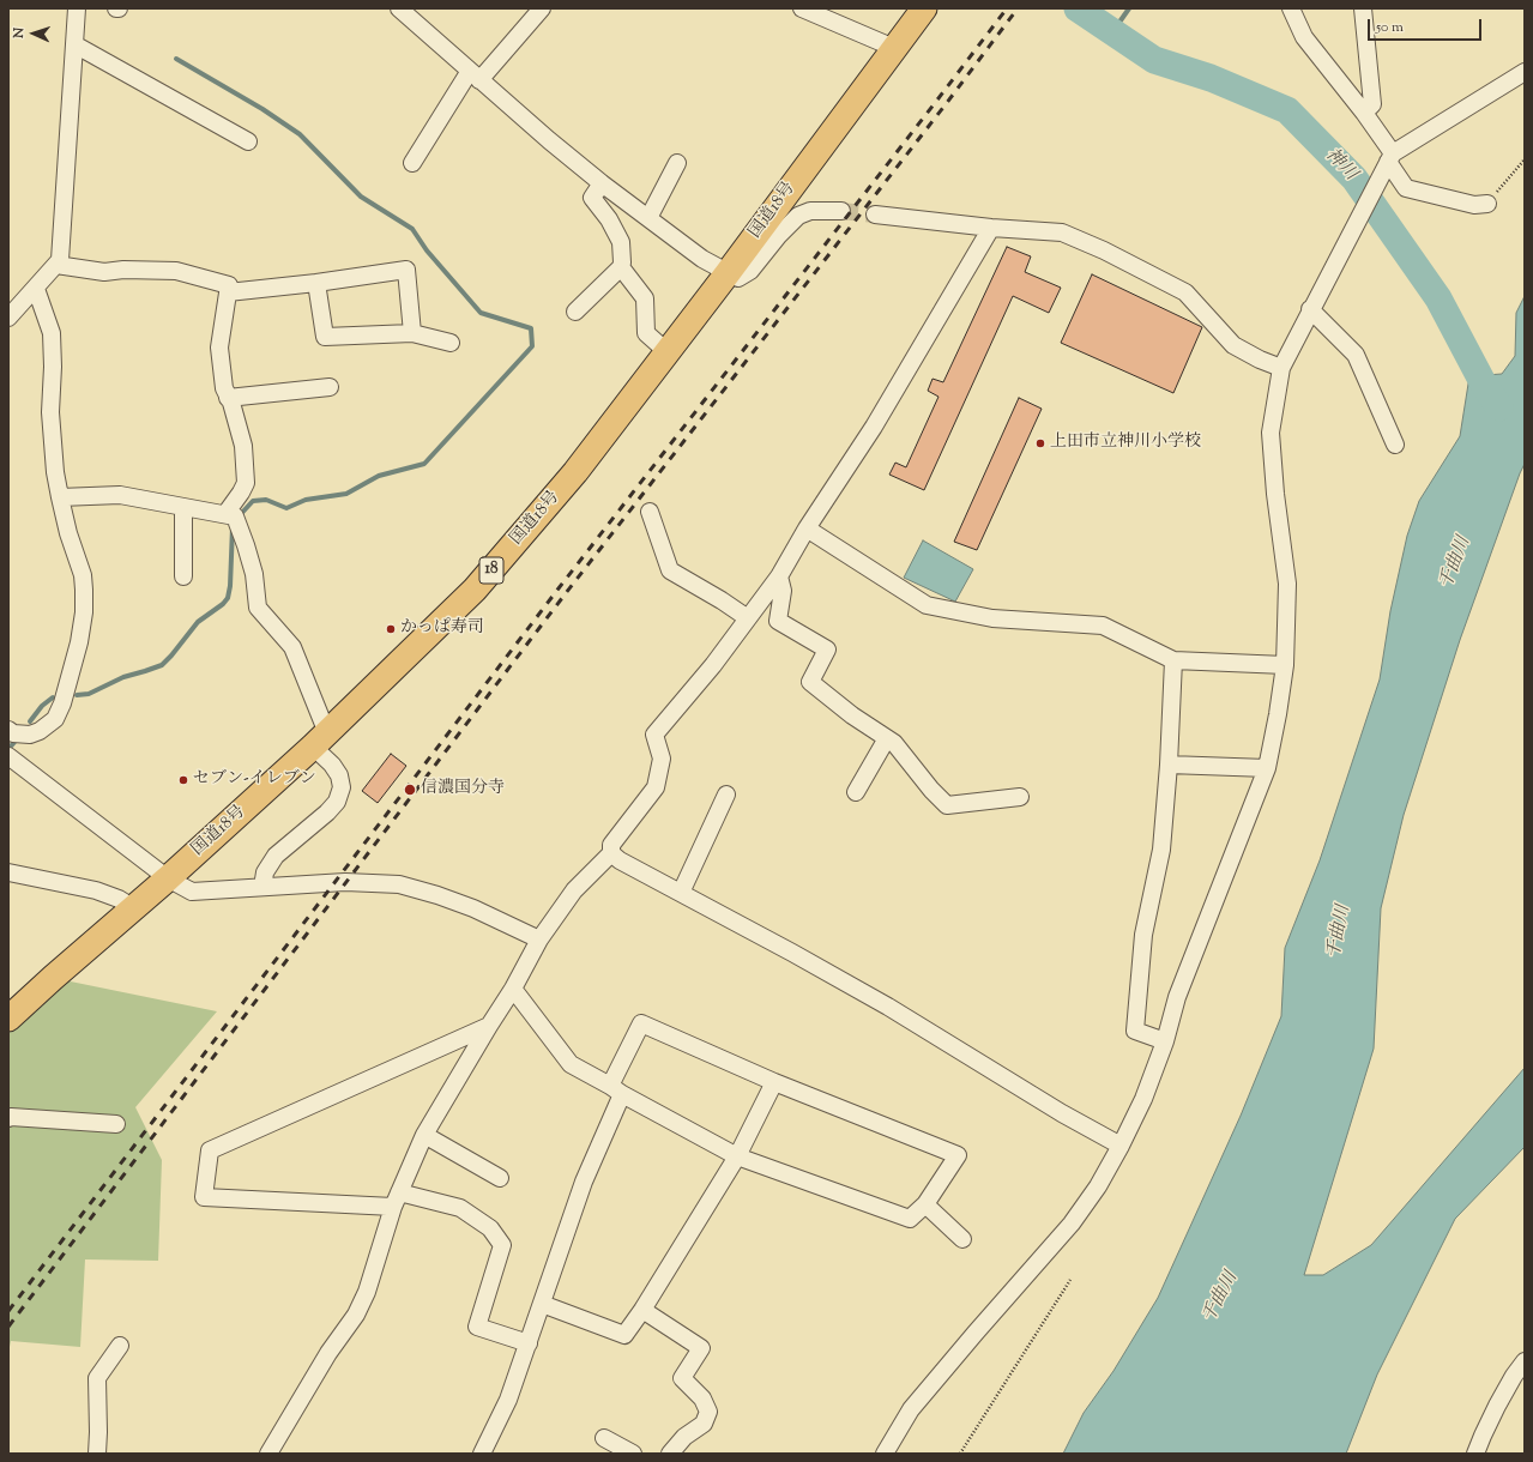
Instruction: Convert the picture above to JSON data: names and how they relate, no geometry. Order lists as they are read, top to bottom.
{
  "streets": {
    "highway": ["国道18号", "18"]
  },
  "water": ["神川", "千曲川"],
  "places": [
    "上田市立神川小学校",
    "かっぱ寿司",
    "セブン-イレブン",
    "信濃国分寺"
  ],
  "scale_bar": "50 m",
  "north": "left"
}
